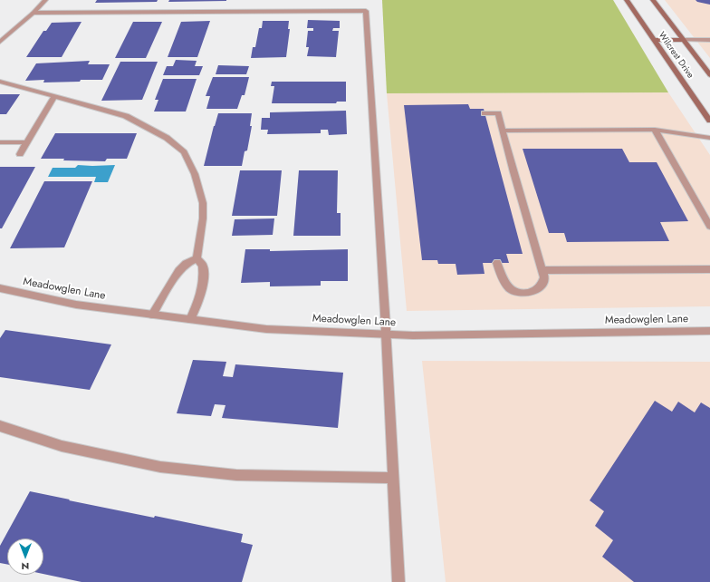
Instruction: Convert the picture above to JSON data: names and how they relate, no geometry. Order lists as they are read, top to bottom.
{
  "streets": {
    "main road": ["Wilcrest Drive"],
    "street": ["Meadowglen Lane"]
  },
  "north": "bottom"
}
